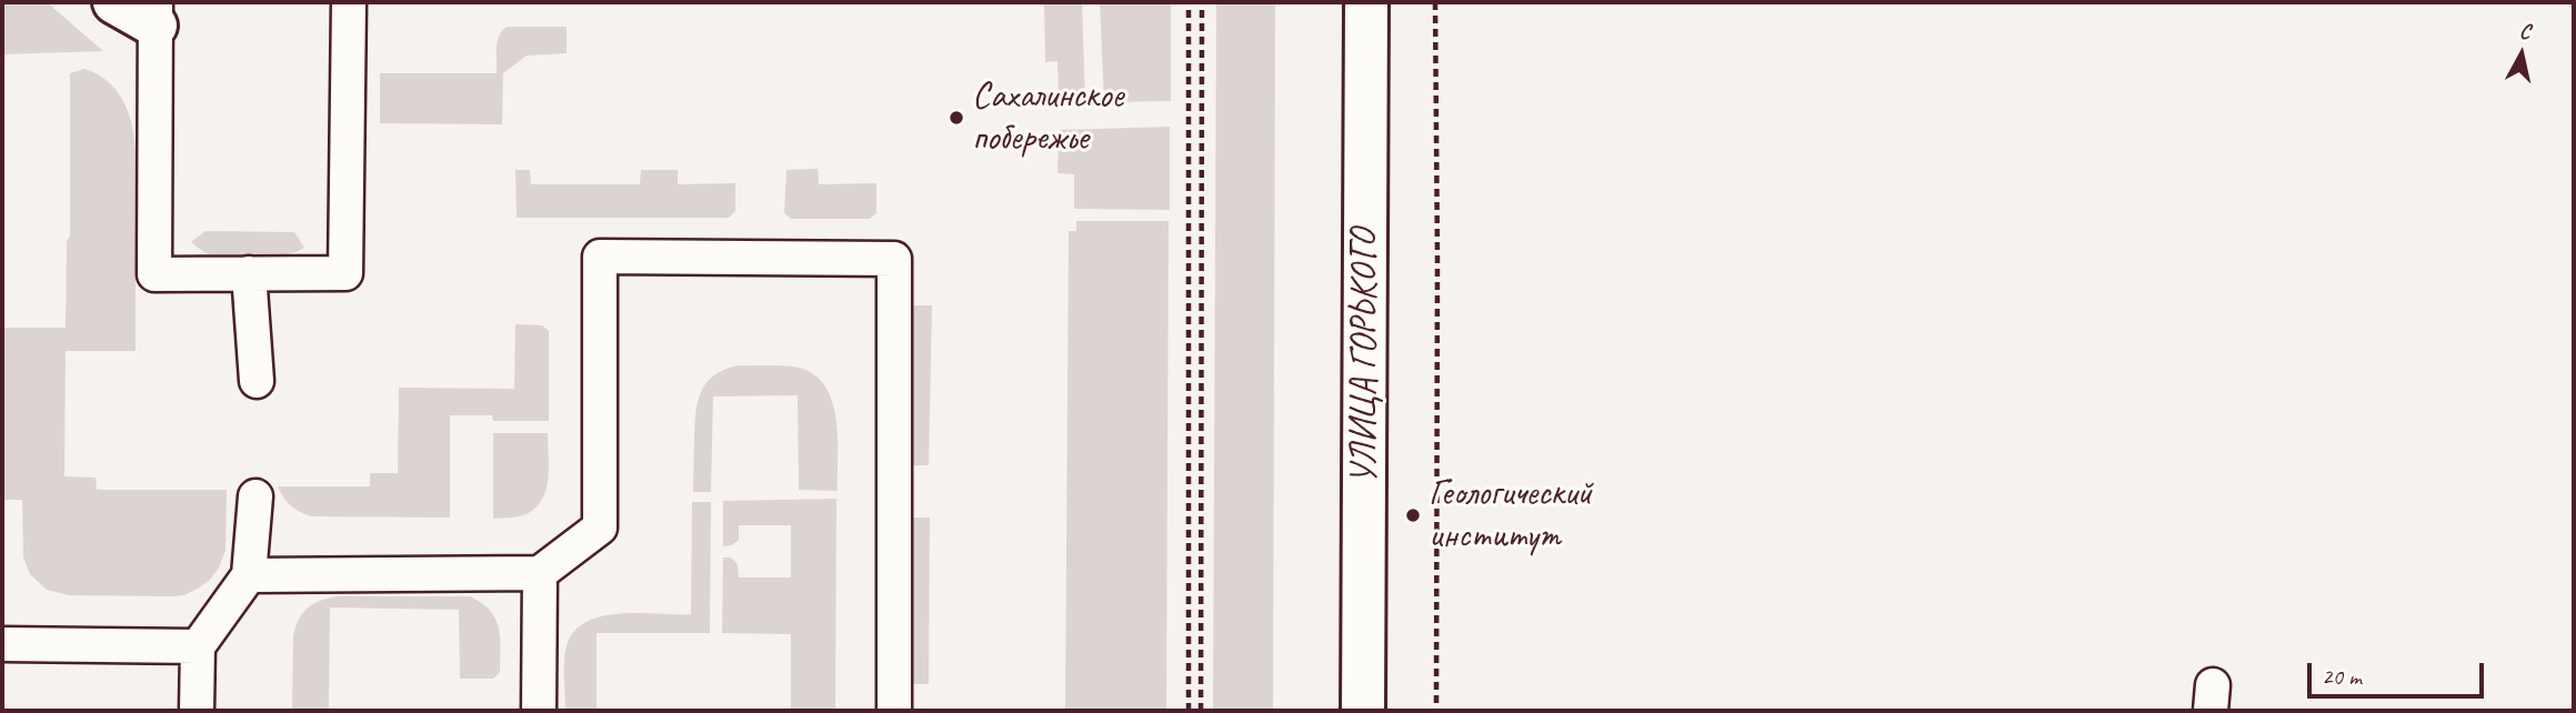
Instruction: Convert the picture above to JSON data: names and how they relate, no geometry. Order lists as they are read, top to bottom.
{
  "streets": {
    "main road": ["УЛИЦА ГОРЬКОГО"]
  },
  "places": ["Сахалинское побережье", "Геологический институт"],
  "scale_bar": "20 m",
  "north": "top"
}
